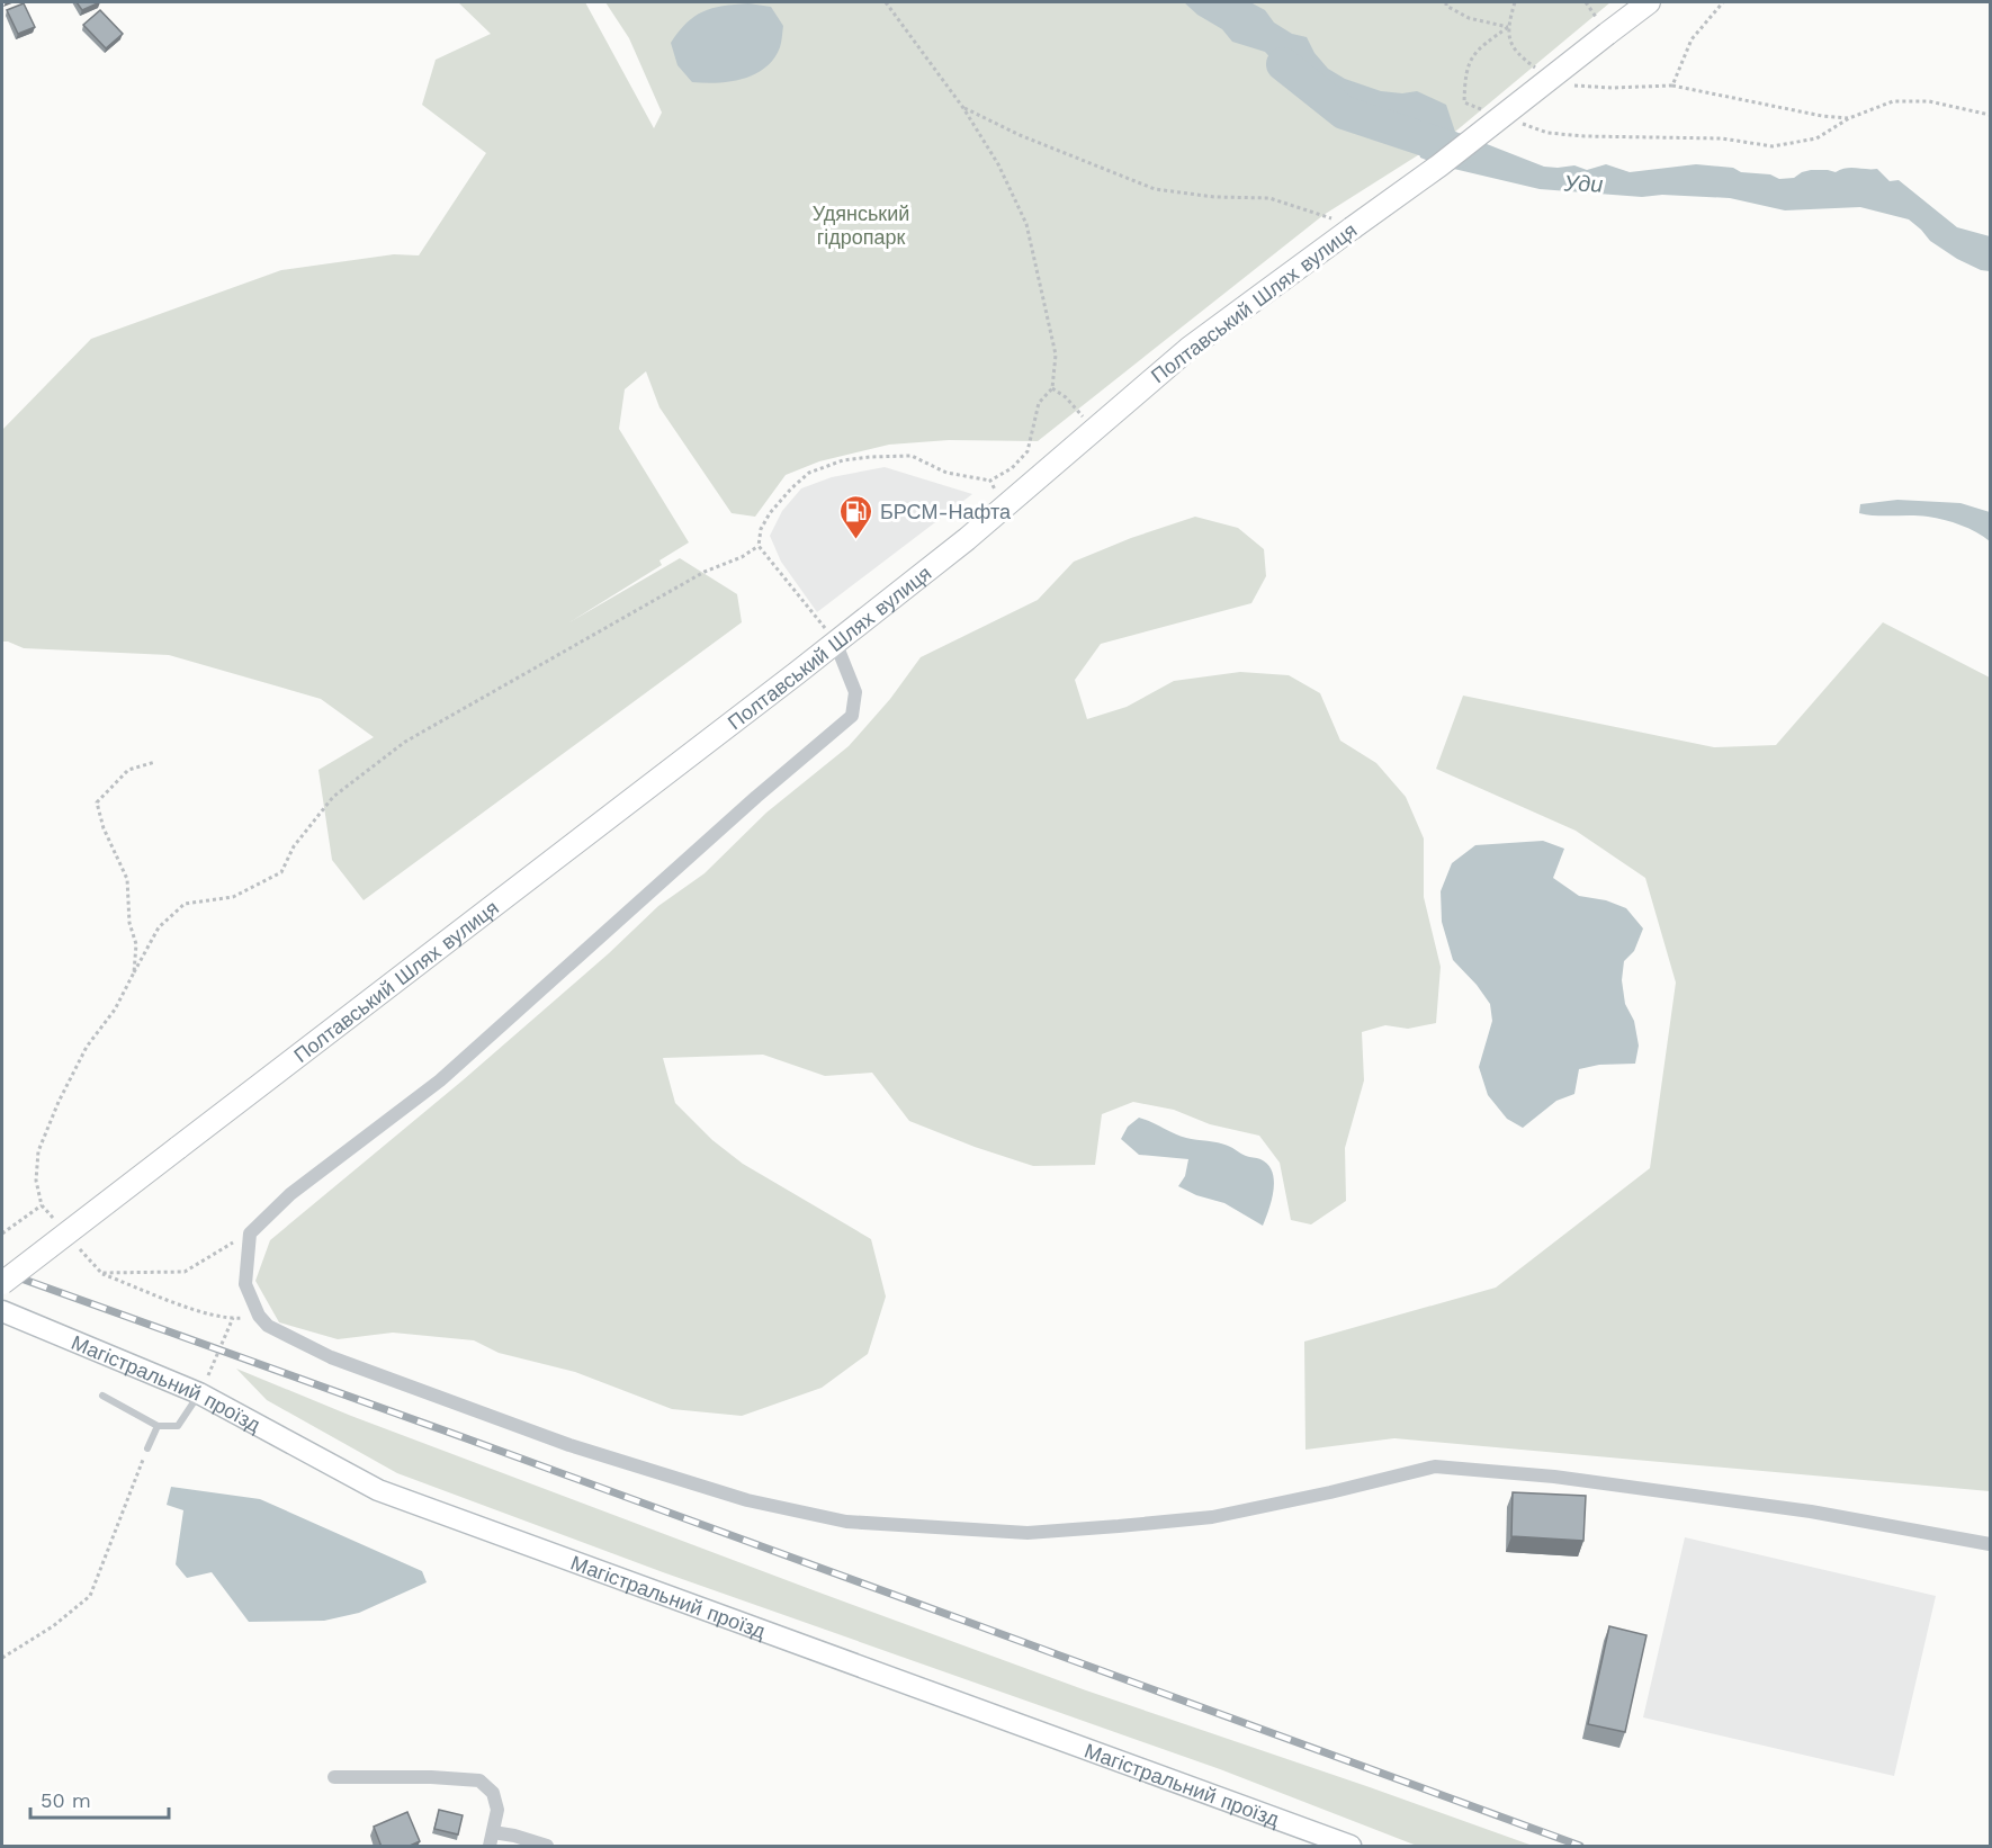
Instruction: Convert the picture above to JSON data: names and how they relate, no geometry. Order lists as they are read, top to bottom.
{
  "streets": {
    "main road": ["Полтавський Шлях вулиця", "Магістральний проїзд"]
  },
  "water": ["Уди"],
  "parks": ["Удянський гідропарк"],
  "places": {
    "fuel station": ["БРСМ-Нафта"]
  },
  "scale_bar": "50 m"
}
